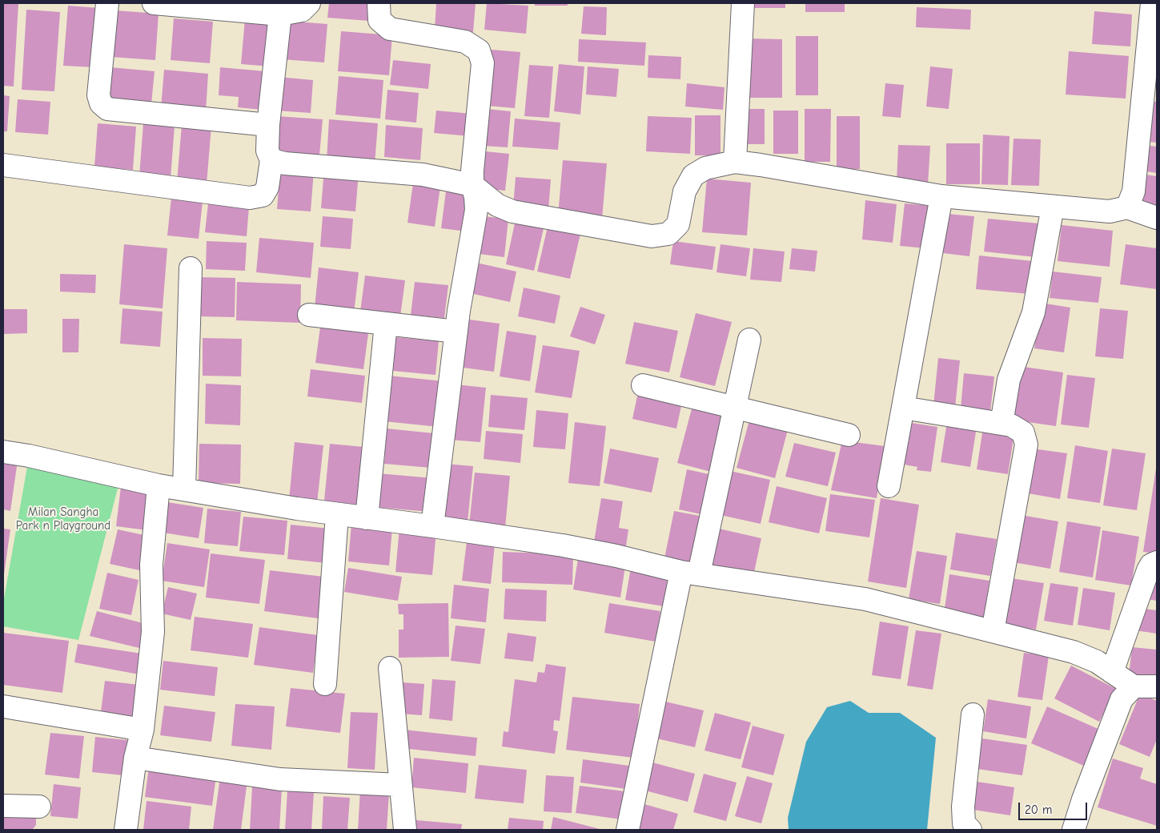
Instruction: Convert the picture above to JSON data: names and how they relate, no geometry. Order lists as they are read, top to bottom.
{
  "parks": ["Milan Sangha Park n Playground"],
  "scale_bar": "20 m"
}
